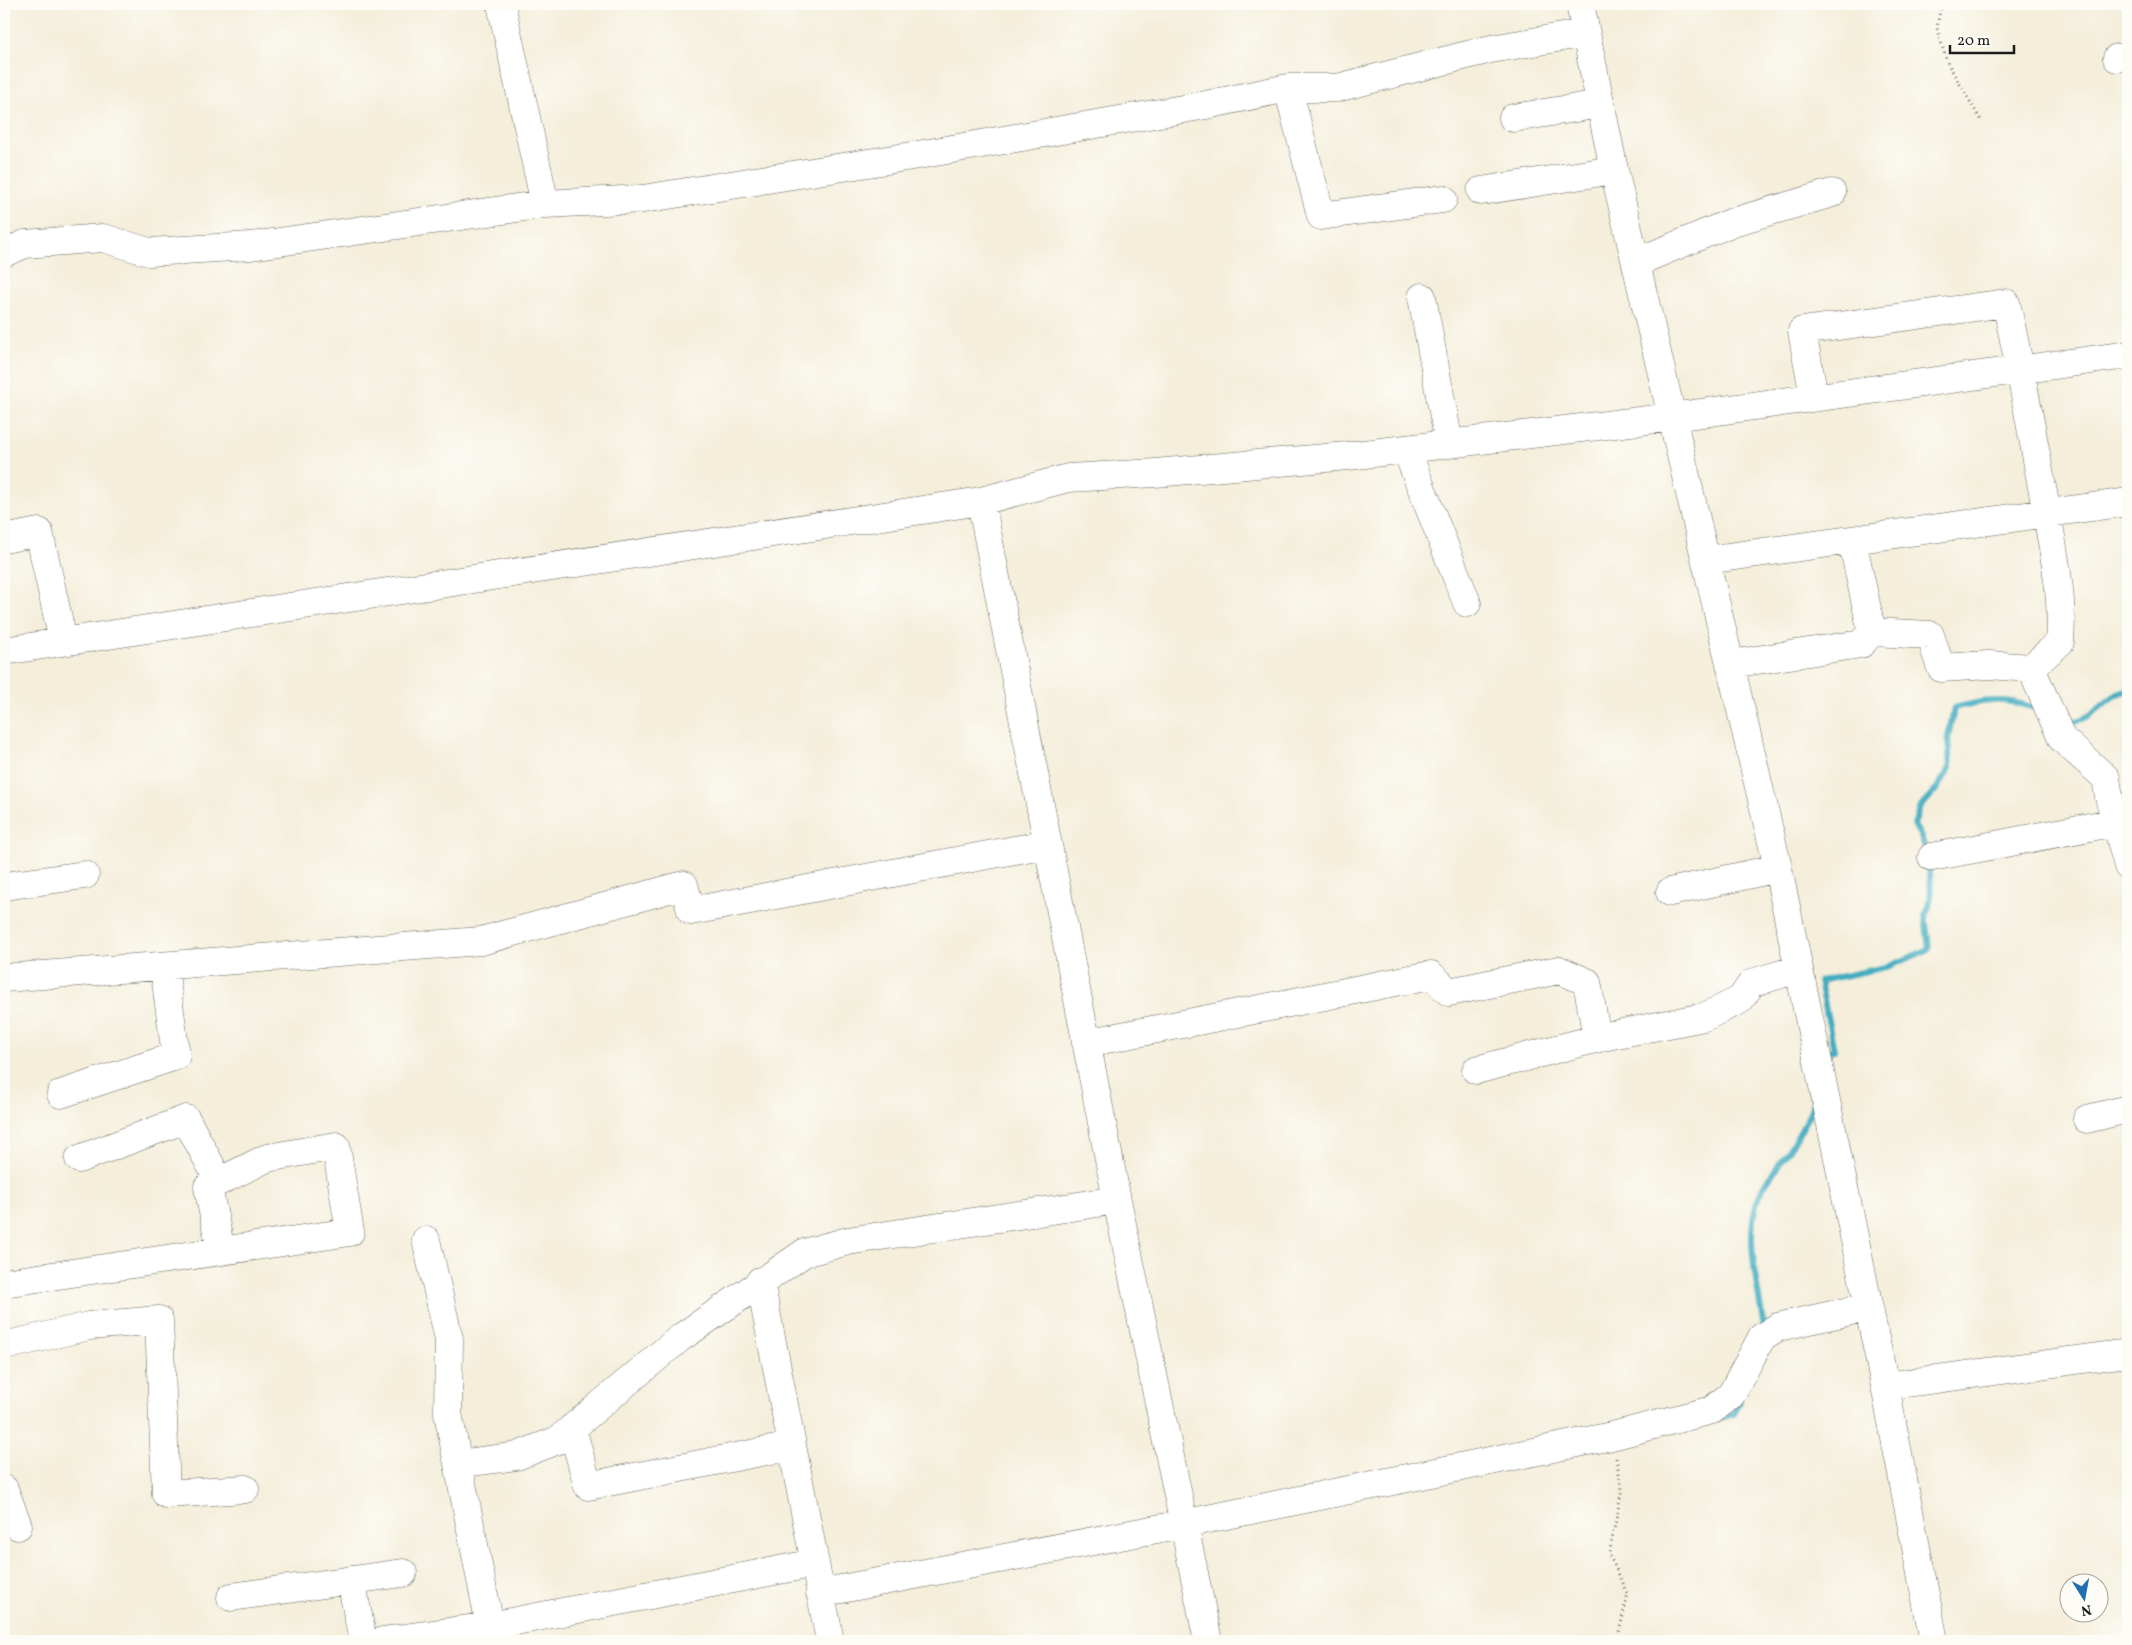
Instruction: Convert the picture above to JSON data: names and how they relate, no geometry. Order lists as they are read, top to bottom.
{
  "scale_bar": "20 m",
  "north": "bottom"
}
